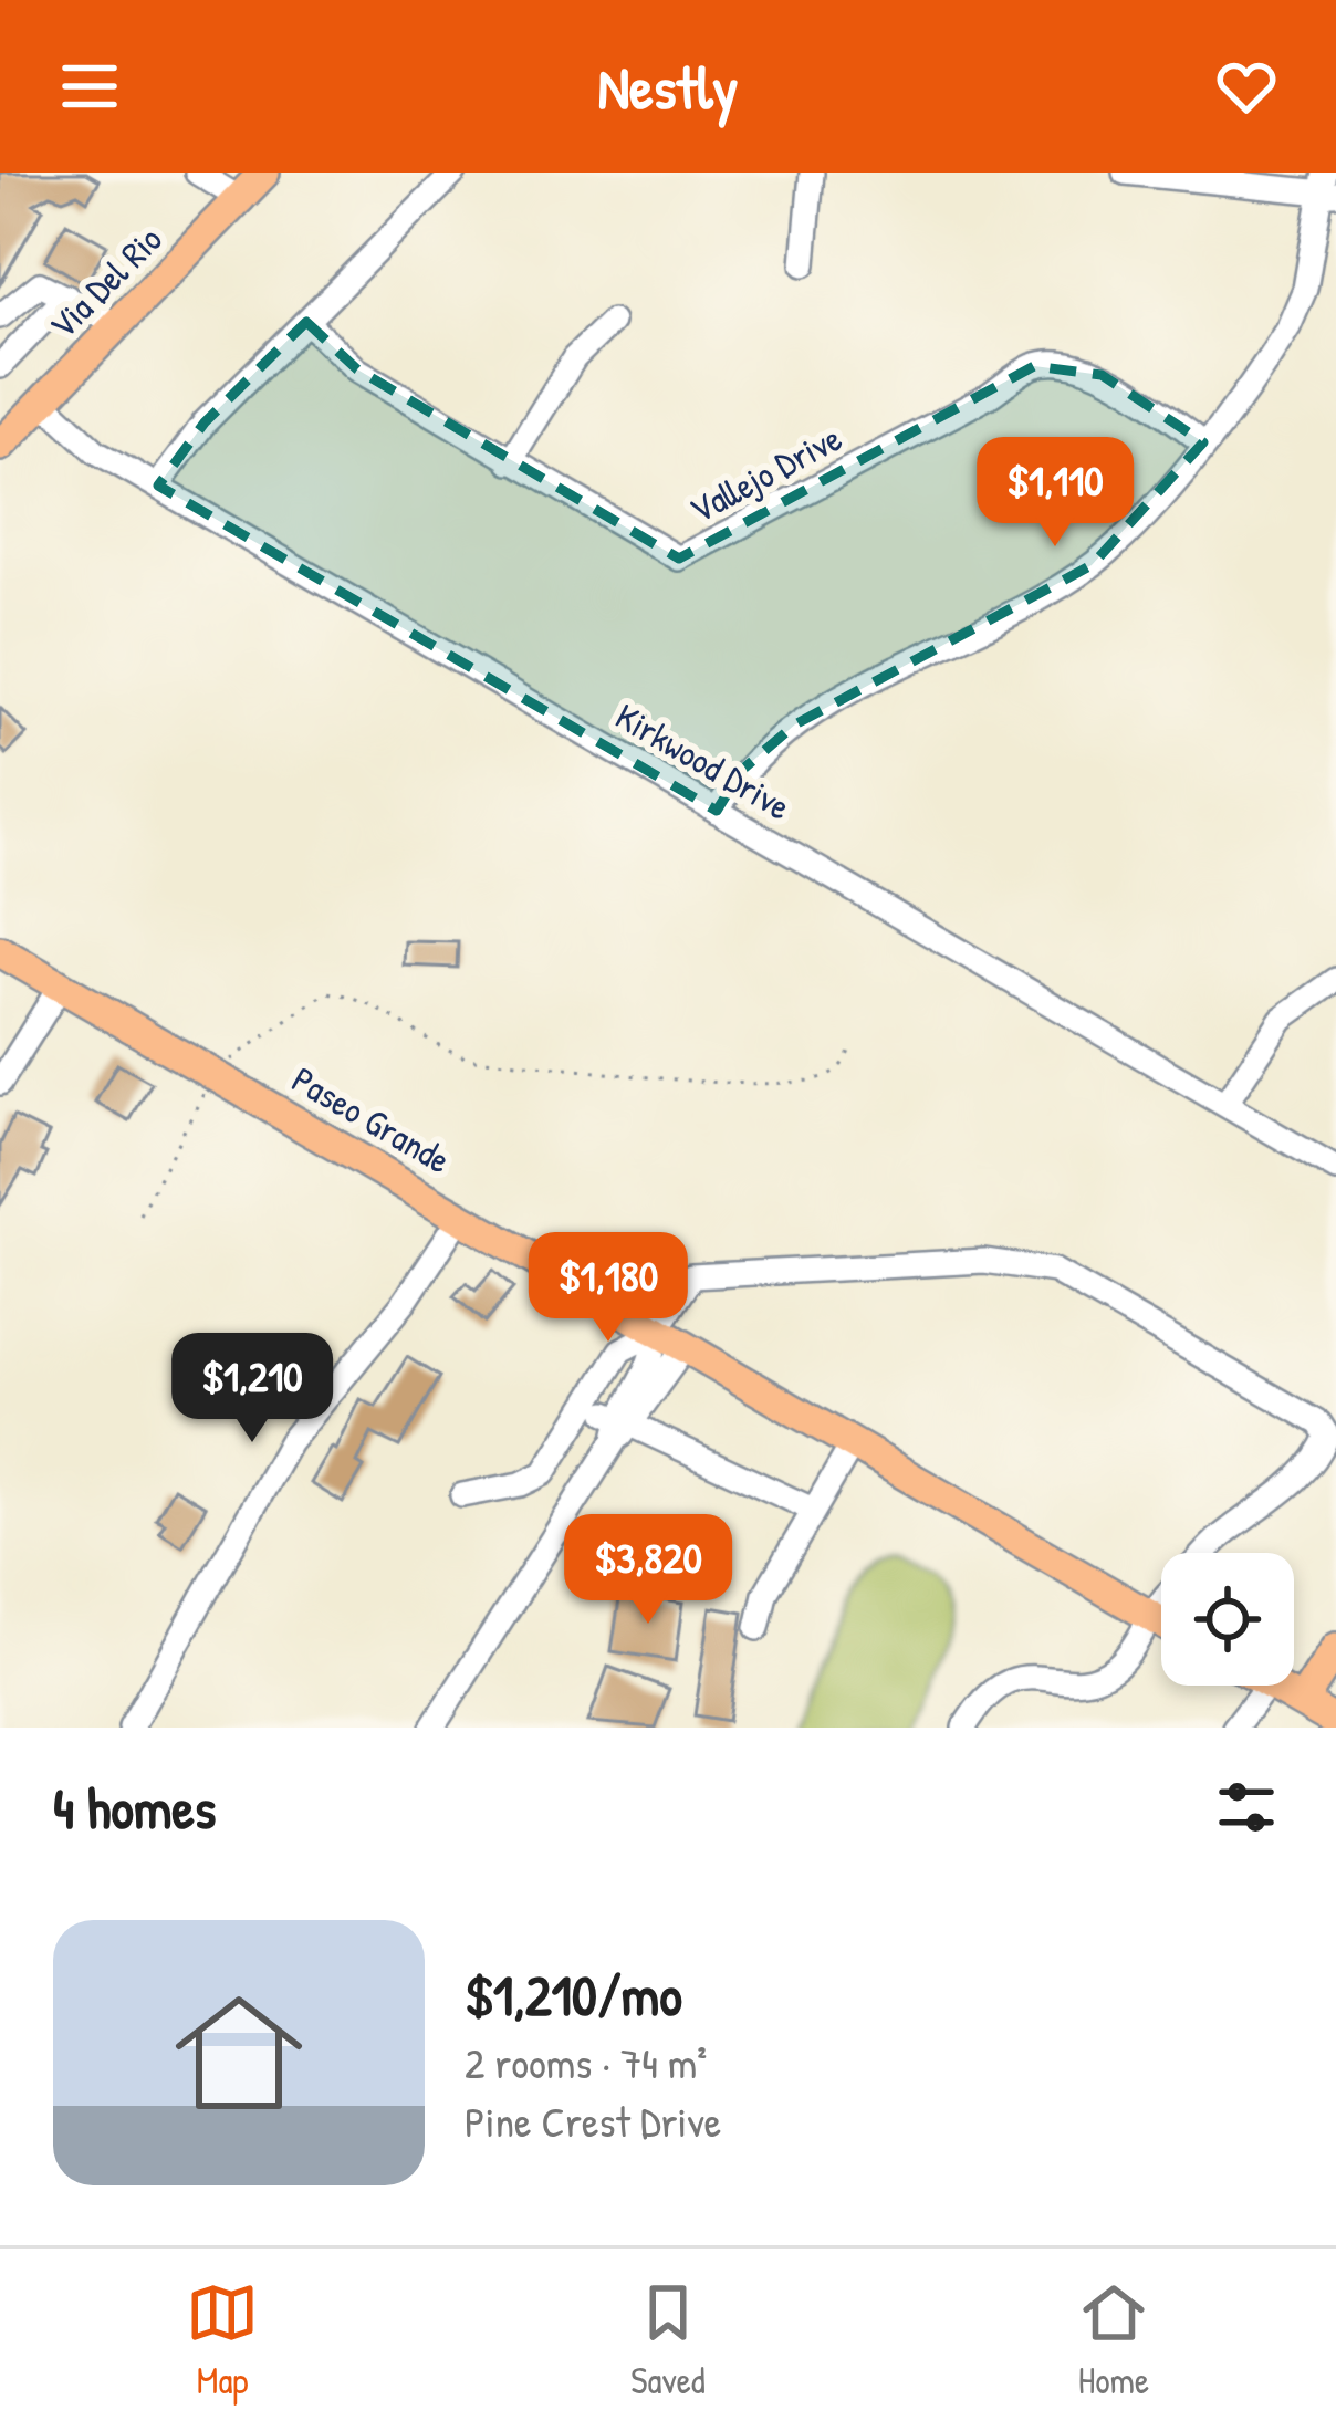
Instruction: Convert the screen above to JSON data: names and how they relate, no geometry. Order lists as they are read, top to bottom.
{
  "streets": {
    "main road": ["Via Del Rio", "Paseo Grande"],
    "street": ["Vallejo Drive", "Kirkwood Drive"]
  },
  "crossings": [
    ["Via Del Rio", "Kirkwood Drive"]
  ],
  "page": {
    "header": "Nestly",
    "price": [
      "$1,110",
      "$1,180",
      "$1,210",
      "$3,820"
    ],
    "heading": "4 homes",
    "list": [
      {
        "name": "$1,210/mo",
        "note": "2 rooms · 74 m² · Pine Crest Drive"
      }
    ],
    "tabs": ["Map", "Saved", "Home"]
  }
}
